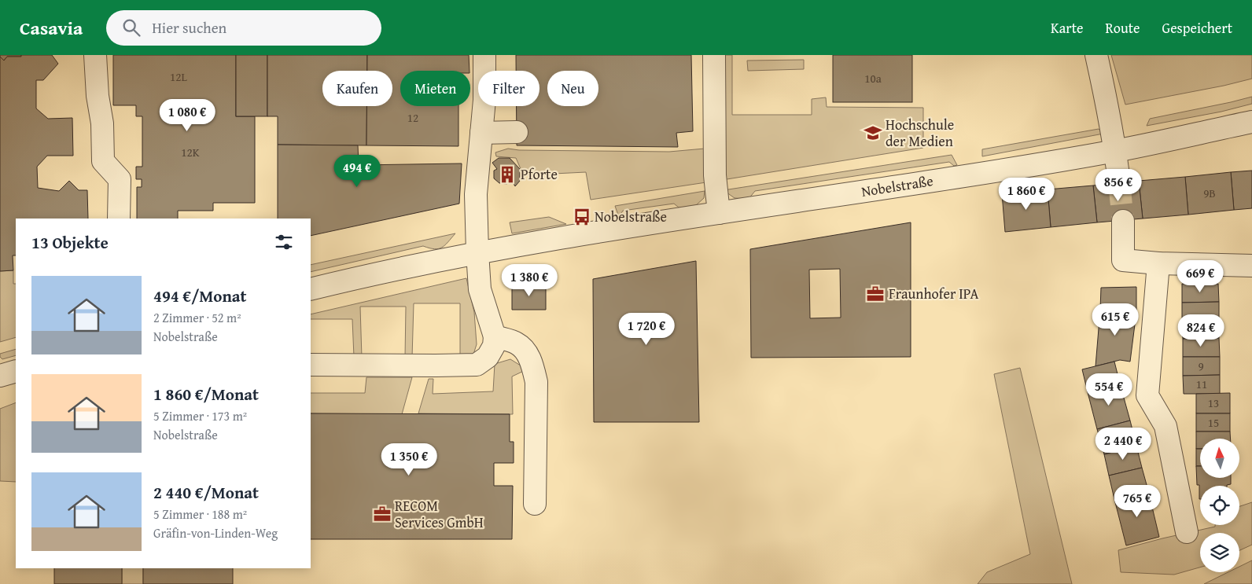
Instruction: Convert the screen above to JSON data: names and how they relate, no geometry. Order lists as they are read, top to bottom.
{
  "streets": {
    "street": ["Nobelstraße"]
  },
  "places": {
    "school or university": ["Hochschule der Medien"],
    "building": ["Pforte"],
    "bus stop": ["Nobelstraße"],
    "office": ["Fraunhofer IPA", "RECOM Services GmbH"]
  },
  "house_numbers": [
    "12L",
    "10a",
    "12",
    "12K",
    "9B",
    "9",
    "11",
    "13",
    "15"
  ],
  "north": "top",
  "page": {
    "header": "Casavia",
    "search": "Hier suchen",
    "nav": ["Karte", "Route", "Gespeichert"],
    "chip": [
      "Kaufen",
      "Mieten",
      "Filter",
      "Neu"
    ],
    "price": [
      "1 080 €",
      "494 €",
      "856 €",
      "1 860 €",
      "669 €",
      "1 380 €",
      "615 €",
      "1 720 €",
      "824 €",
      "554 €",
      "2 440 €",
      "1 350 €",
      "765 €"
    ],
    "heading": "13 Objekte",
    "list": [
      {
        "name": "494 €/Monat",
        "note": "2 Zimmer · 52 m² · Nobelstraße"
      },
      {
        "name": "1 860 €/Monat",
        "note": "5 Zimmer · 173 m² · Nobelstraße"
      },
      {
        "name": "2 440 €/Monat",
        "note": "5 Zimmer · 188 m² · Gräfin-von-Linden-Weg"
      }
    ]
  }
}
